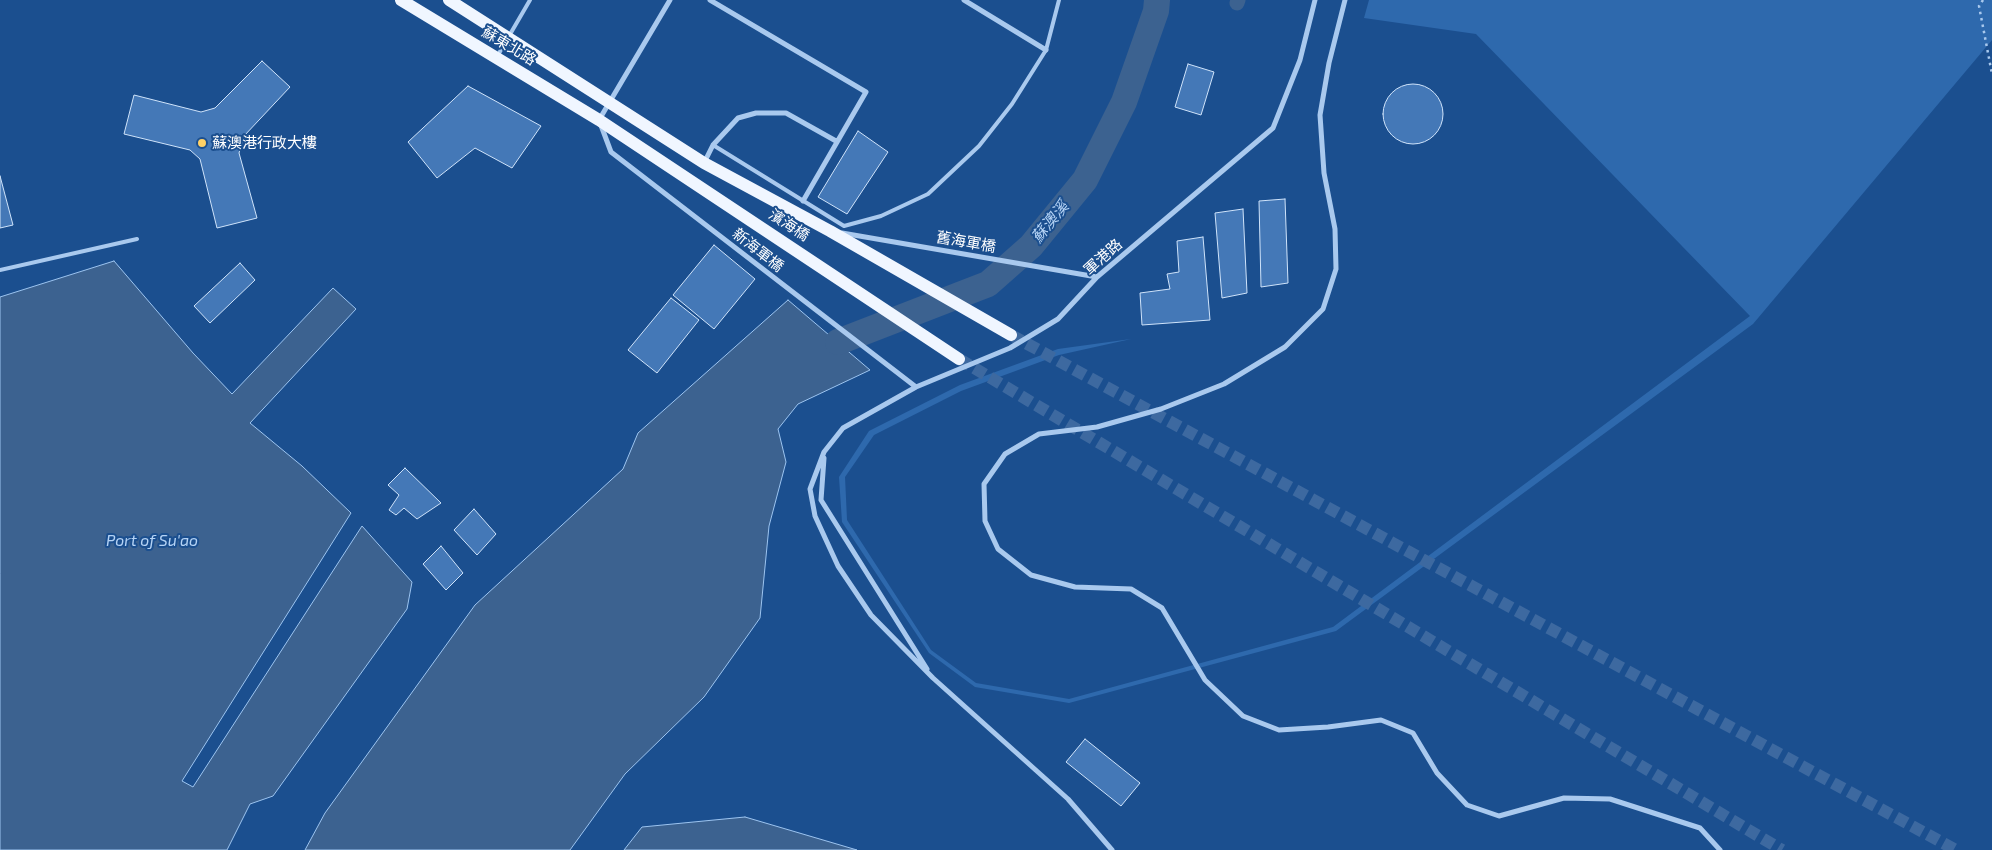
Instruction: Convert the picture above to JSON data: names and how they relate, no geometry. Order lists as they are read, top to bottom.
{
  "streets": {
    "main road": ["蘇東北路", "濱海橋"],
    "street": ["舊海軍橋", "新海軍橋", "軍港路"]
  },
  "crossings": [
    ["蘇東北路", "濱海橋"],
    ["蘇東北路", "舊海軍橋"],
    ["蘇東北路", "新海軍橋"],
    ["濱海橋", "新海軍橋"],
    ["舊海軍橋", "軍港路"],
    ["新海軍橋", "軍港路"]
  ],
  "water": ["蘇澳溪", "Port of Su'ao"],
  "places": ["蘇澳港行政大樓"]
}
